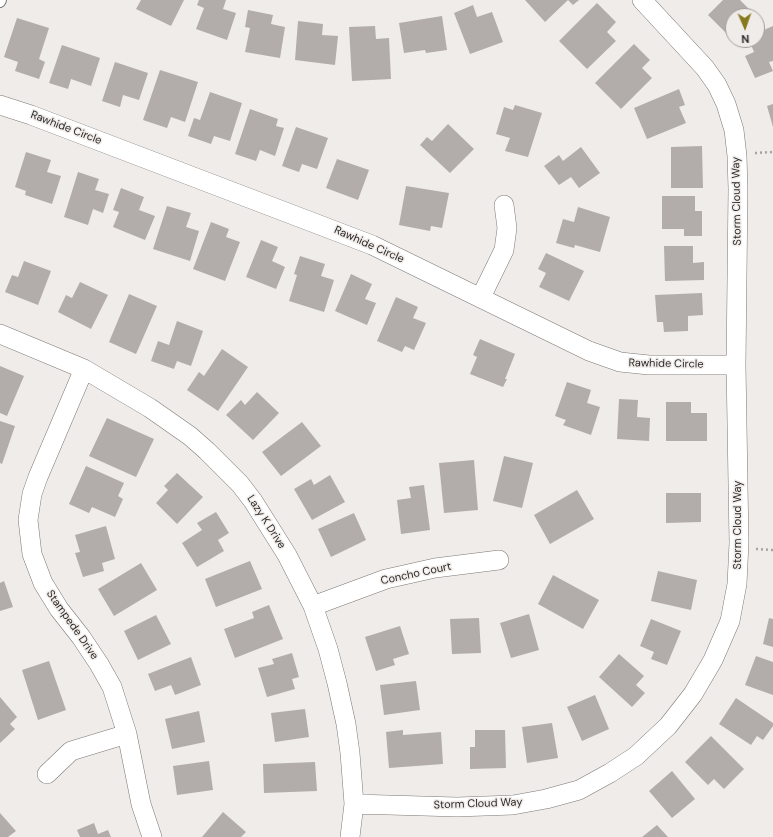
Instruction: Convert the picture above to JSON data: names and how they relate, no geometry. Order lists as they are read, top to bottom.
{
  "streets": {
    "street": [
      "Rawhide Circle",
      "Storm Cloud Way",
      "Lazy K Drive",
      "Concho Court",
      "Stampede Drive"
    ]
  },
  "crossings": [
    ["Rawhide Circle", "Storm Cloud Way"],
    ["Storm Cloud Way", "Lazy K Drive"],
    ["Lazy K Drive", "Concho Court"],
    ["Lazy K Drive", "Stampede Drive"]
  ],
  "north": "bottom"
}
